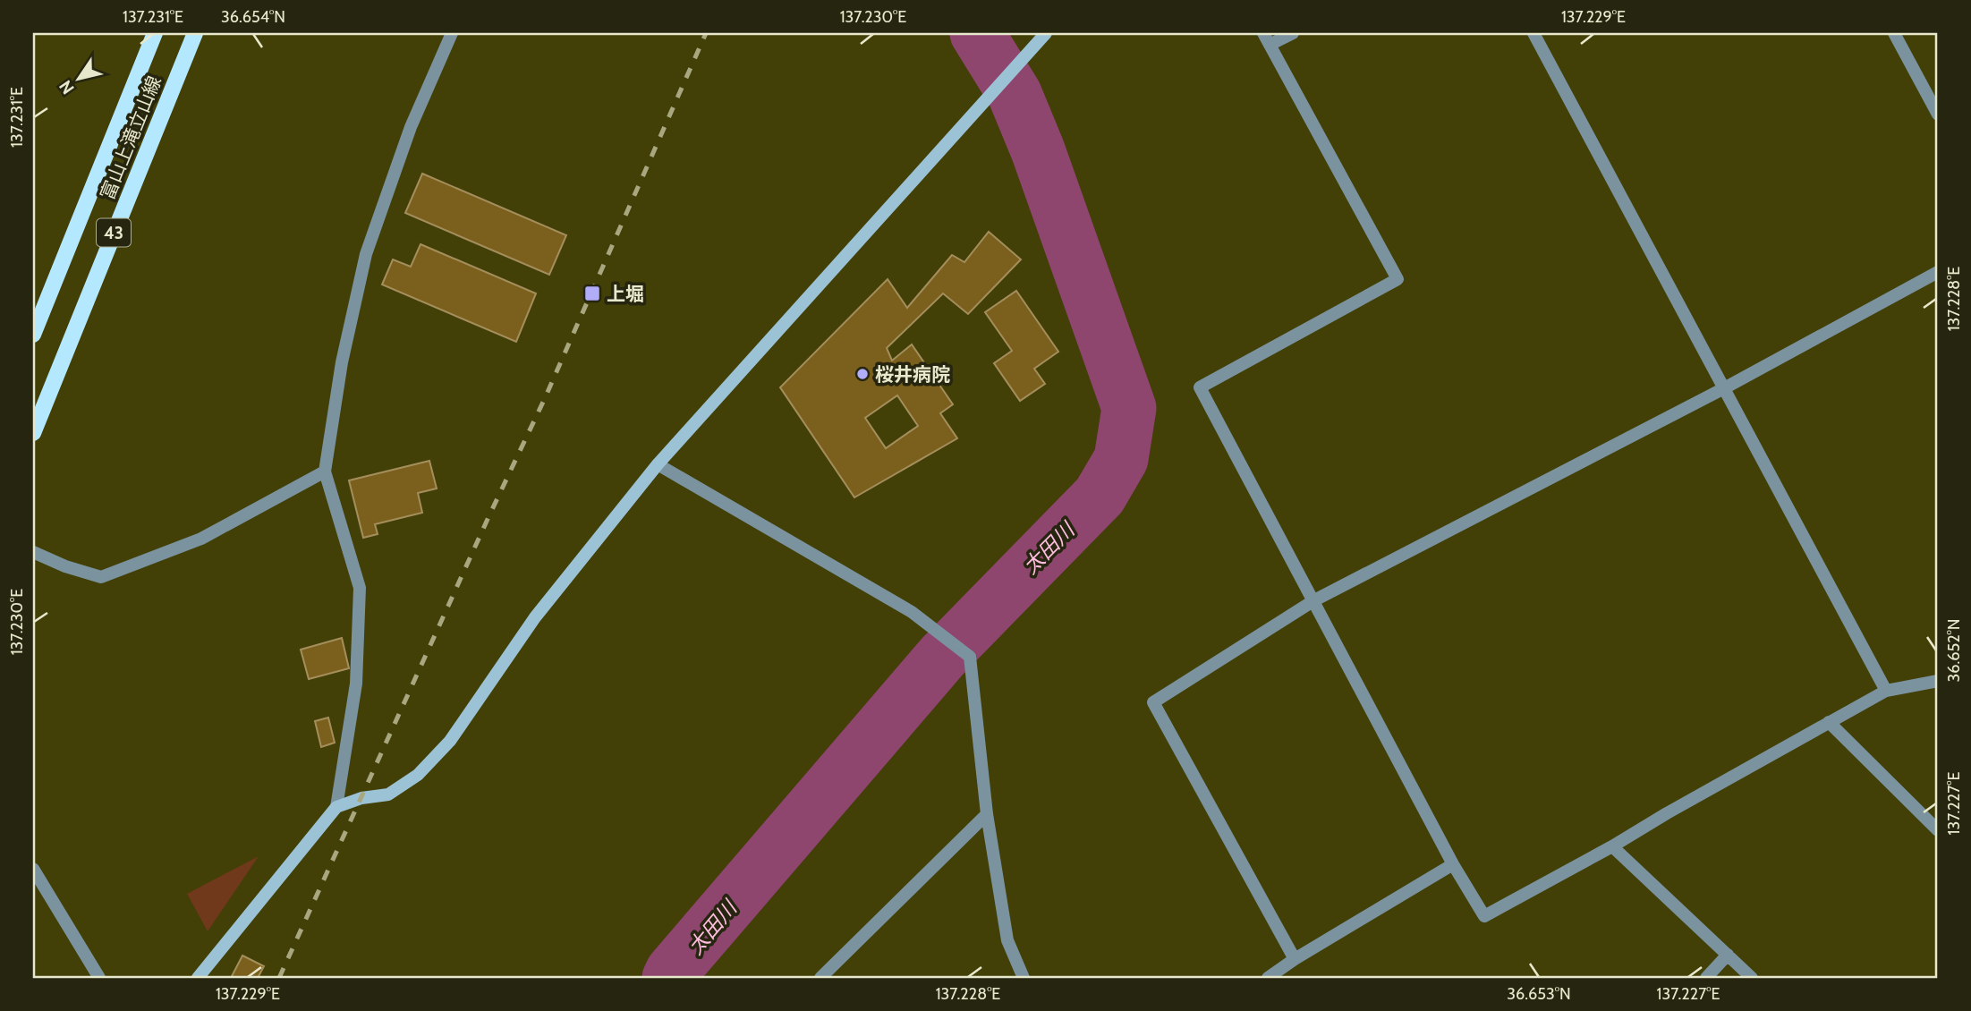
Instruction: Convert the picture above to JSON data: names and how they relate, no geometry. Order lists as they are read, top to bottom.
{
  "streets": {
    "main road": ["富山上滝立山線", "43"]
  },
  "water": ["太田川"],
  "places": {
    "transit": ["上堀"],
    "other": ["桜井病院"]
  },
  "north": "bottom left",
  "coordinates": [
    "137.231°E",
    "36.654°N",
    "137.230°E",
    "137.229°E",
    "137.228°E",
    "36.652°N",
    "137.227°E",
    "36.653°N"
  ]
}
